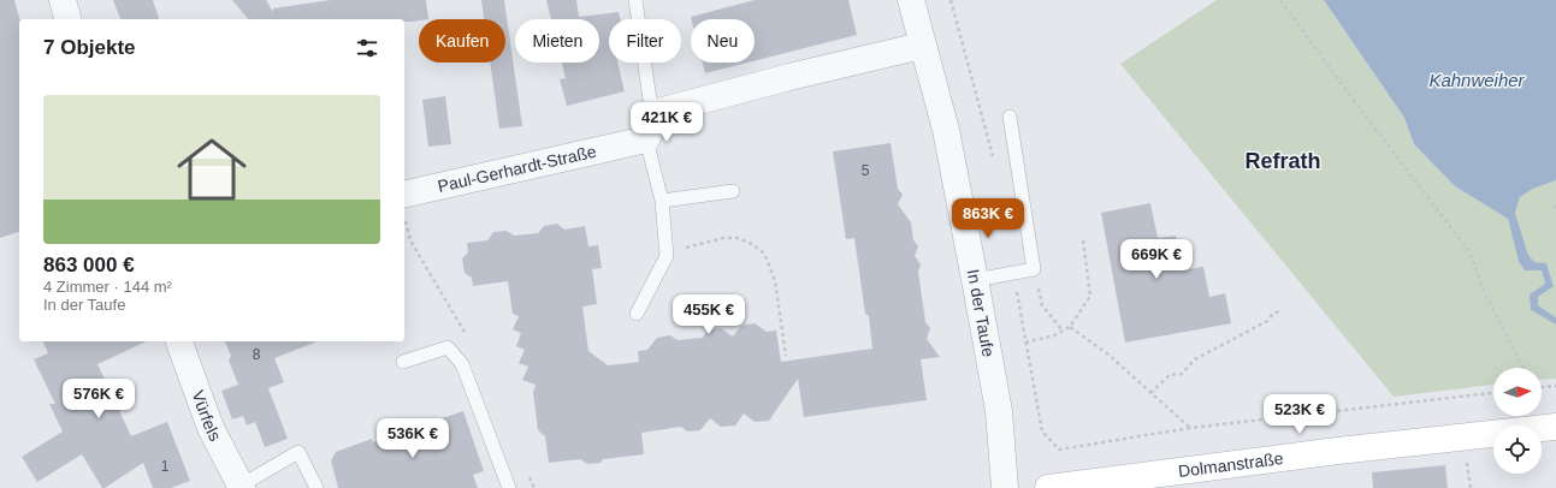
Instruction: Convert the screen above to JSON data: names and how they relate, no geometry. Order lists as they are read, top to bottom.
{
  "streets": {
    "main road": ["Dolmanstraße"],
    "street": ["Paul-Gerhardt-Straße", "In der Taufe", "Vürfels"]
  },
  "districts": ["Refrath"],
  "water": ["Kahnweiher"],
  "house_numbers": ["5", "8", "1"],
  "north": "right",
  "page": {
    "chip": [
      "Kaufen",
      "Mieten",
      "Filter",
      "Neu"
    ],
    "heading": "7 Objekte",
    "list": [
      {
        "name": "863 000 €",
        "note": "4 Zimmer · 144 m² · In der Taufe"
      }
    ],
    "price": [
      "421K €",
      "863K €",
      "669K €",
      "455K €",
      "576K €",
      "523K €",
      "536K €"
    ]
  }
}
